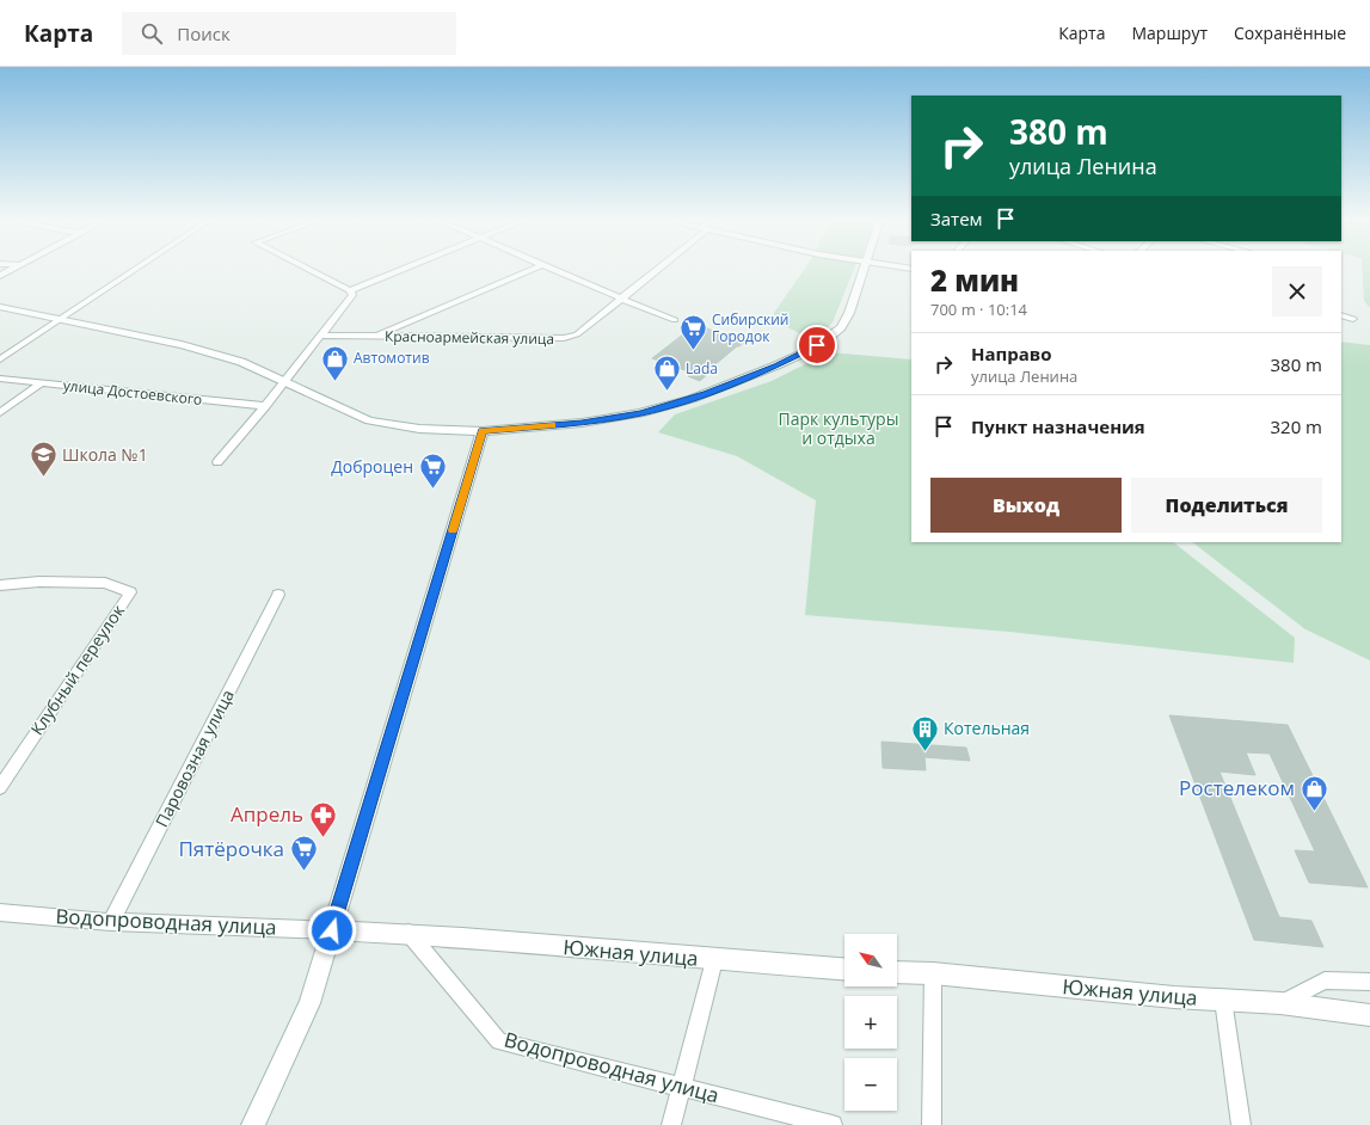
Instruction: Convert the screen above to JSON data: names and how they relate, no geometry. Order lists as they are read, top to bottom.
{
  "streets": {
    "main road": ["Южная улица"],
    "street": [
      "Красноармейская улица",
      "улица Достоевского",
      "Клубный переулок",
      "Паровозная улица",
      "Водопроводная улица"
    ]
  },
  "crossings": [
    ["Паровозная улица", "Водопроводная улица"],
    ["Водопроводная улица", "Южная улица"]
  ],
  "parks": ["Парк культуры и отдыха"],
  "places": {
    "supermarket": ["Сибирский Городок", "Доброцен", "Пятёрочка"],
    "shop": ["Автомотив", "Lada", "Ростелеком"],
    "school or university": ["Школа №1"],
    "building": ["Котельная"],
    "pharmacy": ["Апрель"]
  },
  "north": "top left",
  "page": {
    "header": "Карта",
    "search": "Поиск",
    "nav": ["Карта", "Маршрут", "Сохранённые"],
    "turn": ["380 m", "улица Ленина"],
    "then": "Затем",
    "heading": ["2 мин", "700 m · 10:14"],
    "list": [
      {
        "name": "Направо",
        "note": "улица Ленина",
        "value": "380 m"
      },
      {
        "name": "Пункт назначения",
        "value": "320 m"
      }
    ],
    "buttons": ["Выход", "Поделиться"],
    "map_buttons": ["+", "−"]
  }
}
